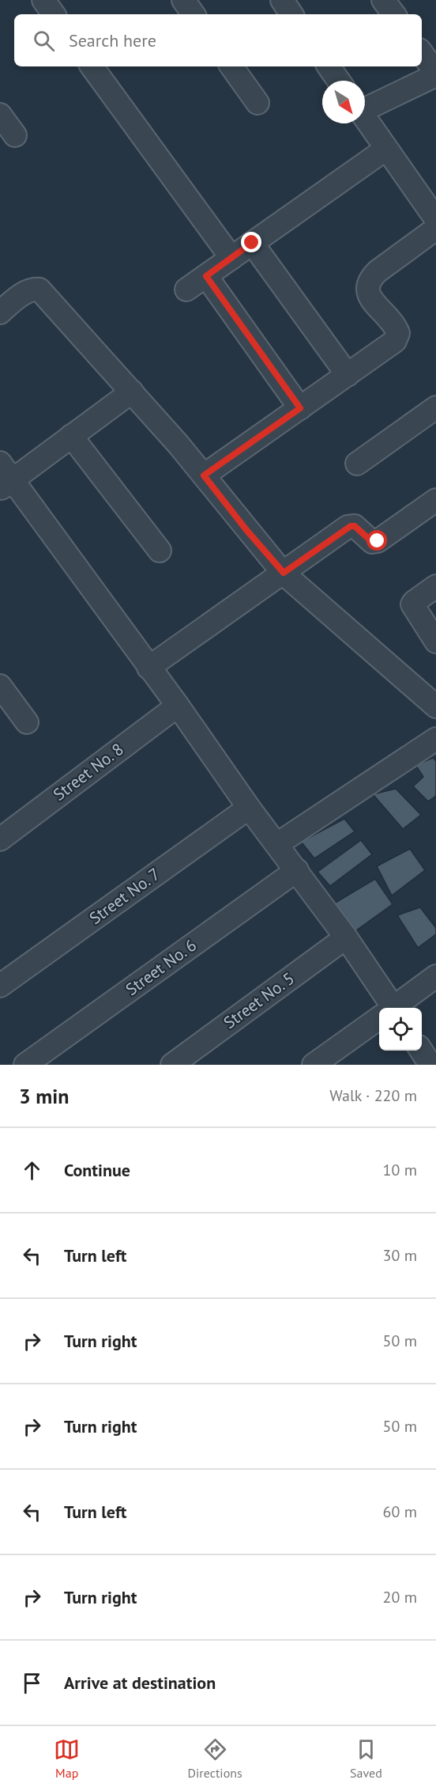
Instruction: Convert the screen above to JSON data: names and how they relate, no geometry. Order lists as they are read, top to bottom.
{
  "streets": {
    "street": [
      "Street No. 8",
      "Street No. 7",
      "Street No. 6",
      "Street No. 5"
    ]
  },
  "north": "bottom right",
  "page": {
    "search": "Search here",
    "heading": ["3 min", "Walk · 220 m"],
    "list": [
      ["Continue", "10 m"],
      ["Turn left", "30 m"],
      ["Turn right", "50 m"],
      ["Turn right", "50 m"],
      ["Turn left", "60 m"],
      ["Turn right", "20 m"],
      "Arrive at destination"
    ],
    "nav": ["Map", "Directions", "Saved"]
  }
}
